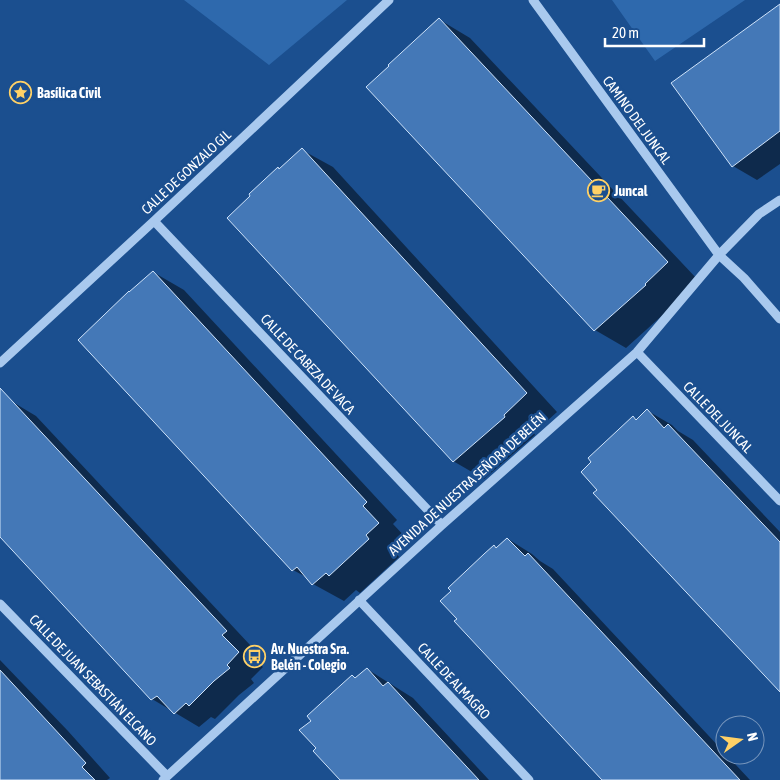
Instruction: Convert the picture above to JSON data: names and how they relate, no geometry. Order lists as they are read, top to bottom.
{
  "streets": {
    "street": [
      "CAMINO DEL JUNCAL",
      "CALLE DE GONZALO GIL",
      "CALLE DE CABEZA DE VACA",
      "CALLE DEL JUNCAL",
      "AVENIDA DE NUESTRA SEÑORA DE BELÉN",
      "CALLE DE JUAN SEBASTIÁN ELCANO",
      "CALLE DE ALMAGRO"
    ]
  },
  "crossings": [
    ["CAMINO DEL JUNCAL", "AVENIDA DE NUESTRA SEÑORA DE BELÉN"],
    ["CALLE DE GONZALO GIL", "CALLE DE CABEZA DE VACA"],
    ["CALLE DE CABEZA DE VACA", "AVENIDA DE NUESTRA SEÑORA DE BELÉN"],
    ["CALLE DEL JUNCAL", "AVENIDA DE NUESTRA SEÑORA DE BELÉN"],
    ["AVENIDA DE NUESTRA SEÑORA DE BELÉN", "CALLE DE JUAN SEBASTIÁN ELCANO"],
    ["AVENIDA DE NUESTRA SEÑORA DE BELÉN", "CALLE DE ALMAGRO"]
  ],
  "places": {
    "place": ["Basílica Civil"],
    "cafe": ["Juncal"],
    "bus stop": ["Av. Nuestra Sra. Belén - Colegio"]
  },
  "scale_bar": "20 m",
  "north": "right"
}
